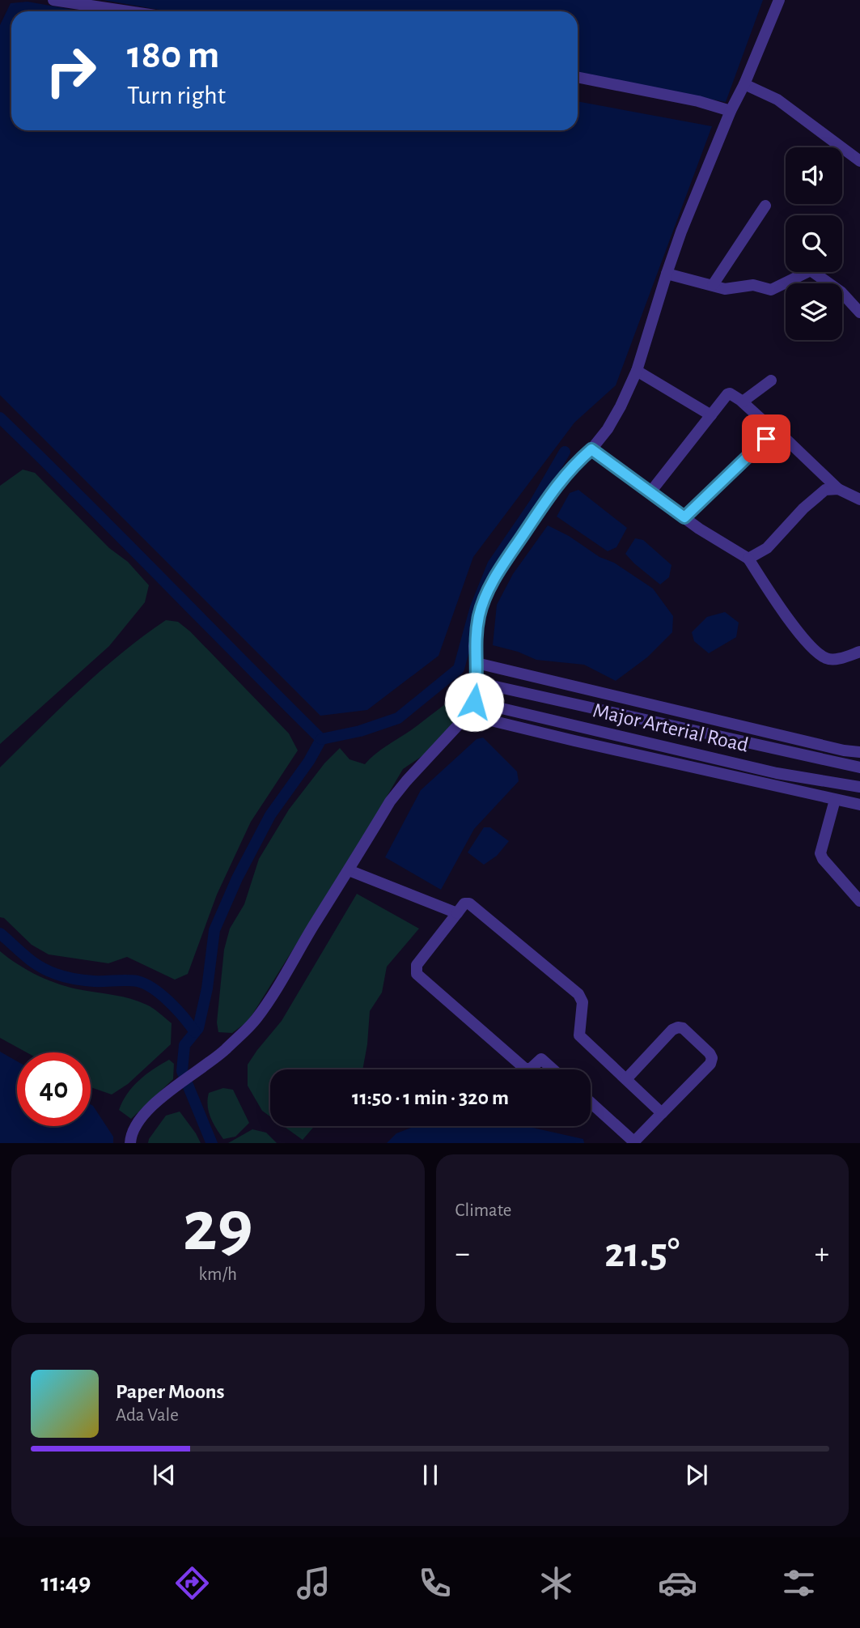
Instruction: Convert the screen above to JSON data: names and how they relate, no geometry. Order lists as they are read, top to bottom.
{
  "streets": {
    "street": ["Major Arterial Road"]
  },
  "page": {
    "turn": ["180 m", "Turn right"],
    "limit": "40",
    "trip": "11:50 · 1 min · 320 m",
    "tile": [
      ["29", "km/h"],
      "Climate"
    ],
    "heat": ["−", "21.5°", "+"],
    "song": ["Paper Moons", "Ada Vale"],
    "tabs": "11:49"
  }
}
